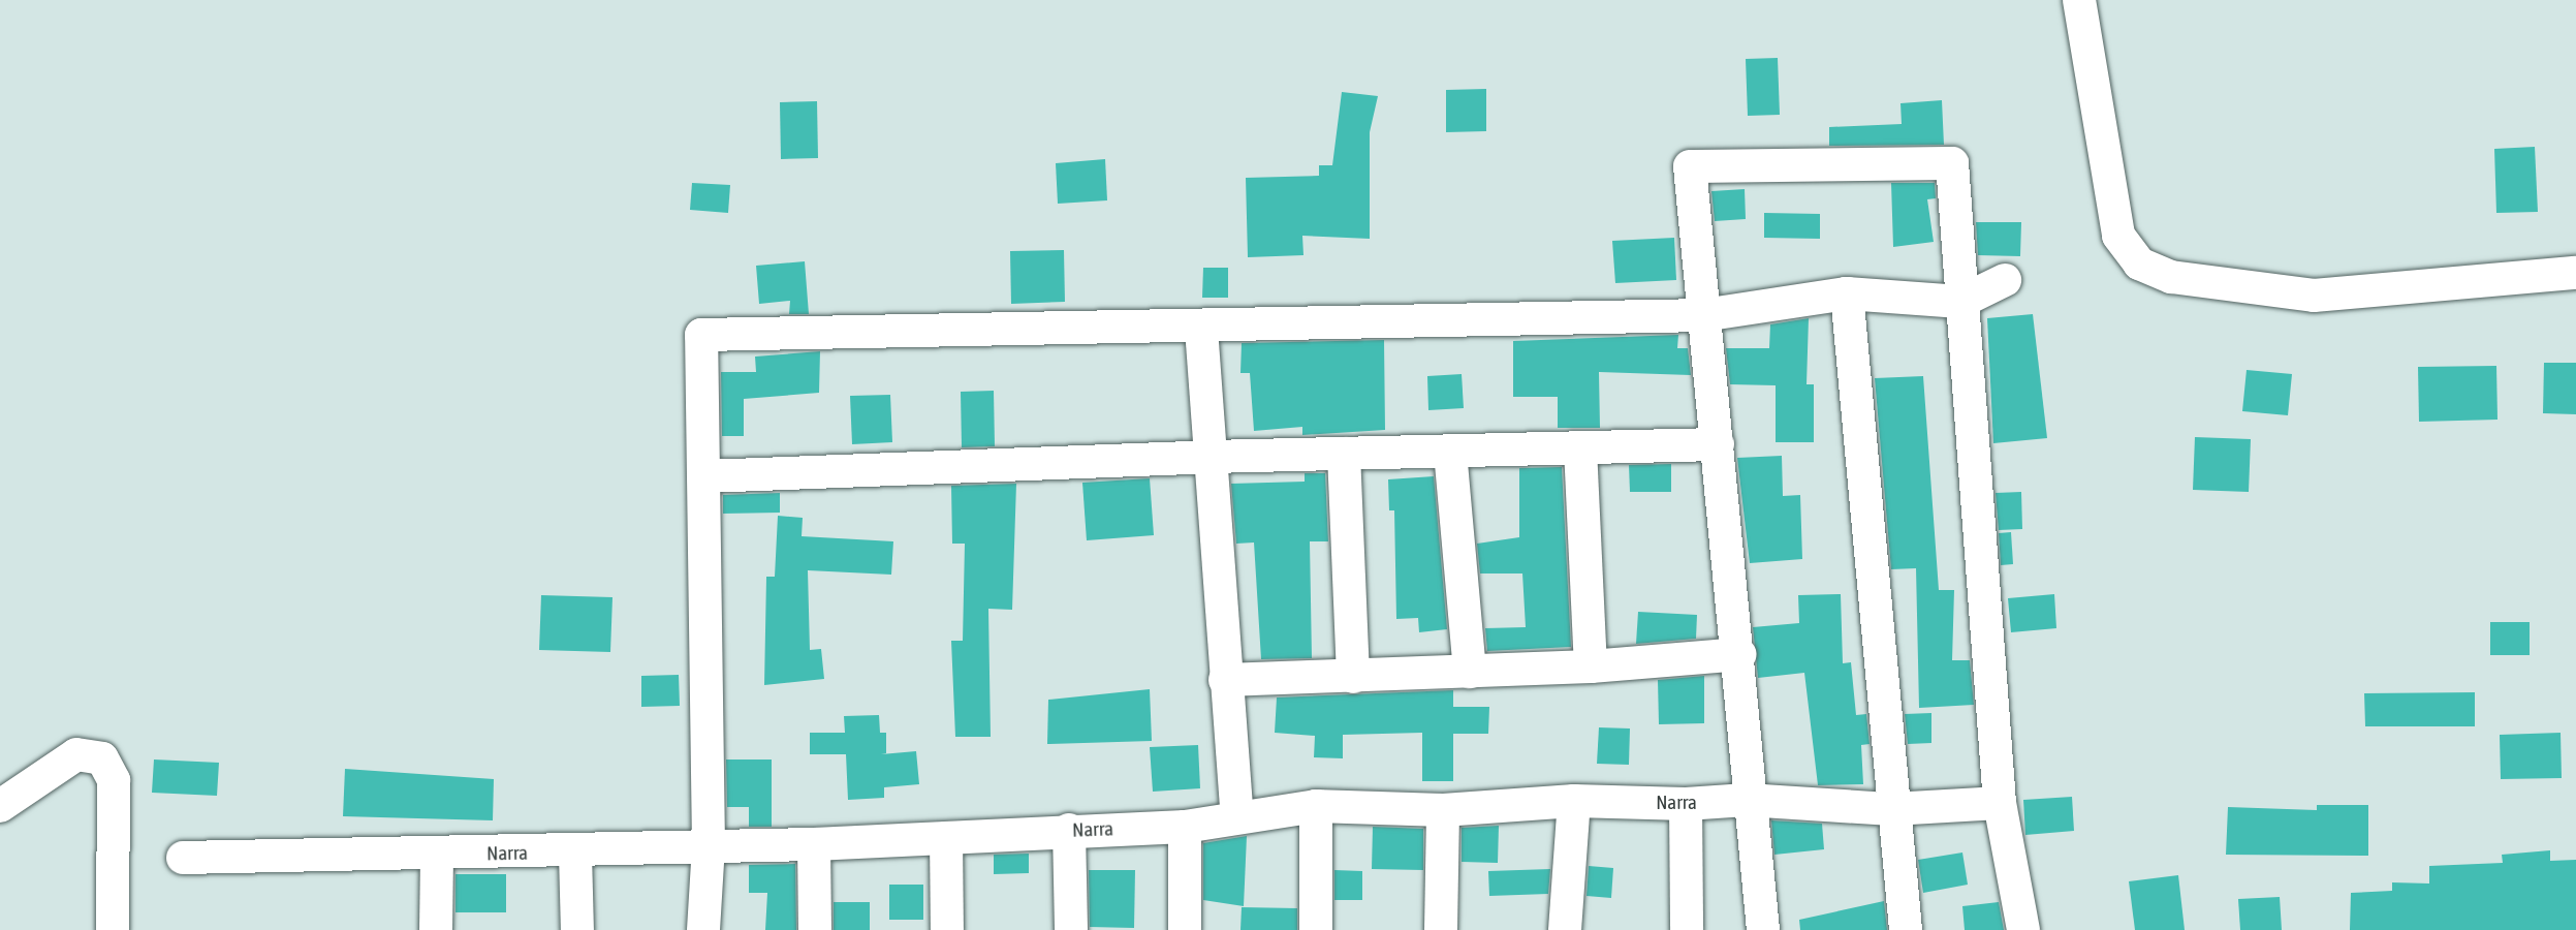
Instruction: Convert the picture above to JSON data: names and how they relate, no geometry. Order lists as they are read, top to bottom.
{
  "streets": {
    "street": ["Narra"]
  }
}
